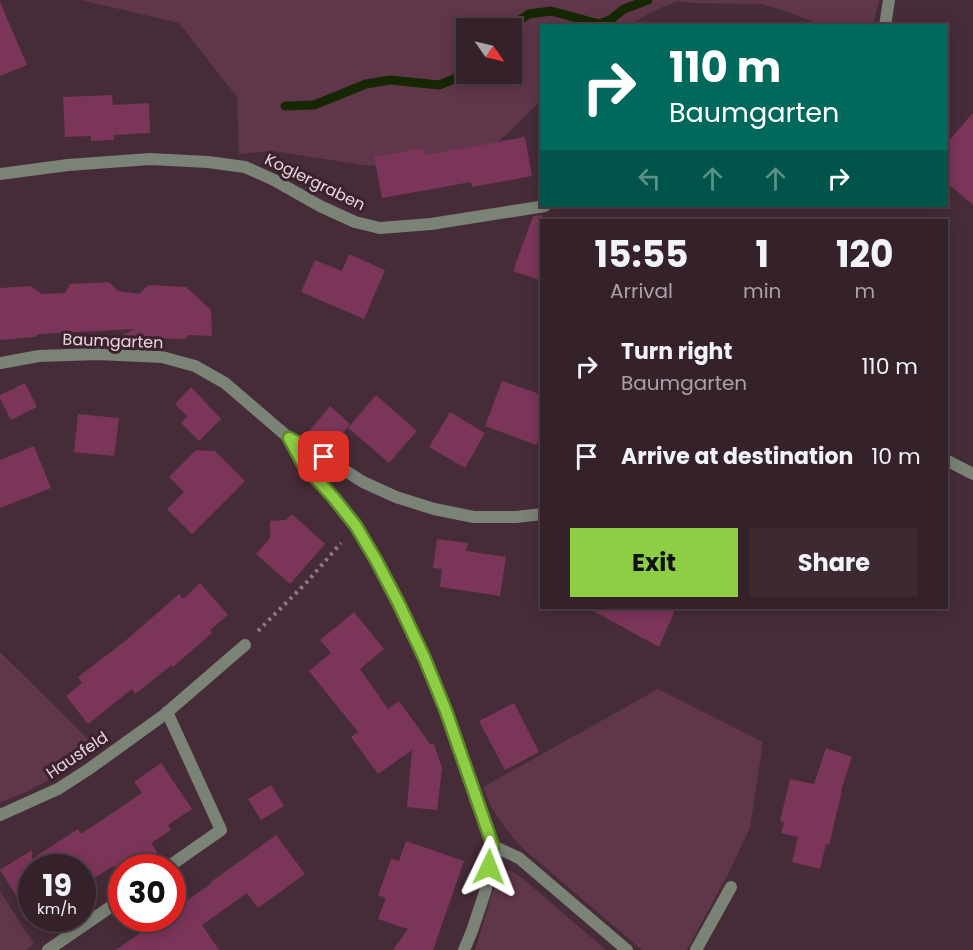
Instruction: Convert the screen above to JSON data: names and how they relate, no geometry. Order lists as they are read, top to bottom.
{
  "streets": {
    "street": ["Koglergraben", "Baumgarten", "Hausfeld"]
  },
  "north": "bottom right",
  "page": {
    "turn": ["110 m", "Baumgarten"],
    "eta": [
      "15:55",
      "Arrival",
      "1",
      "min",
      "120",
      "m"
    ],
    "list": [
      {
        "name": "Turn right",
        "note": "Baumgarten",
        "value": "110 m"
      },
      {
        "name": "Arrive at destination",
        "value": "10 m"
      }
    ],
    "buttons": ["Exit", "Share"],
    "speed": "19 km/h",
    "limit": "30"
  }
}
